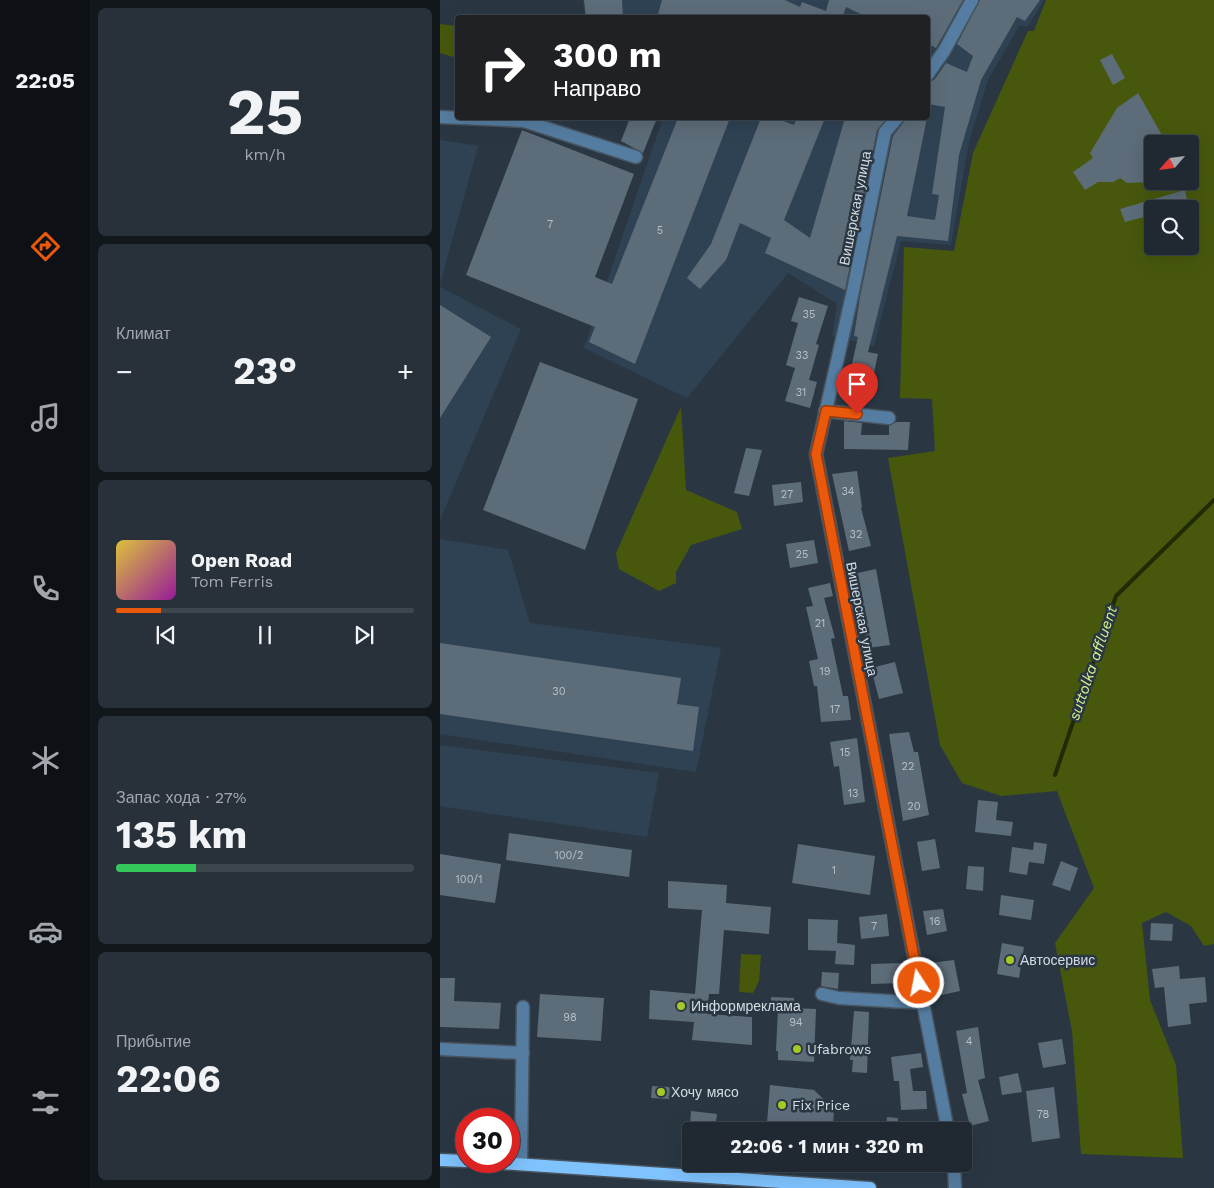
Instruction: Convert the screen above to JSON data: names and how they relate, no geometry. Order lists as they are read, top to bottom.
{
  "streets": {
    "street": ["Вишерская улица"]
  },
  "water": ["suttolka affluent"],
  "places": [
    "Автосервис",
    "Информреклама",
    "Ufabrows",
    "Хочу мясо",
    "Fix Price"
  ],
  "house_numbers": [
    "7",
    "5",
    "35",
    "33",
    "31",
    "34",
    "27",
    "32",
    "25",
    "21",
    "19",
    "30",
    "17",
    "15",
    "22",
    "13",
    "20",
    "100/2",
    "1",
    "100/1",
    "16",
    "7",
    "98",
    "94",
    "4",
    "78"
  ],
  "north": "bottom left",
  "page": {
    "tabs": "22:05",
    "tile": [
      ["25", "km/h"],
      "Климат",
      ["Запас хода · 27%", "135 km"],
      ["Прибытие", "22:06"]
    ],
    "turn": ["300 m", "Направо"],
    "heat": ["−", "23°", "+"],
    "song": ["Open Road", "Tom Ferris"],
    "limit": "30",
    "trip": "22:06 · 1 мин · 320 m"
  }
}
